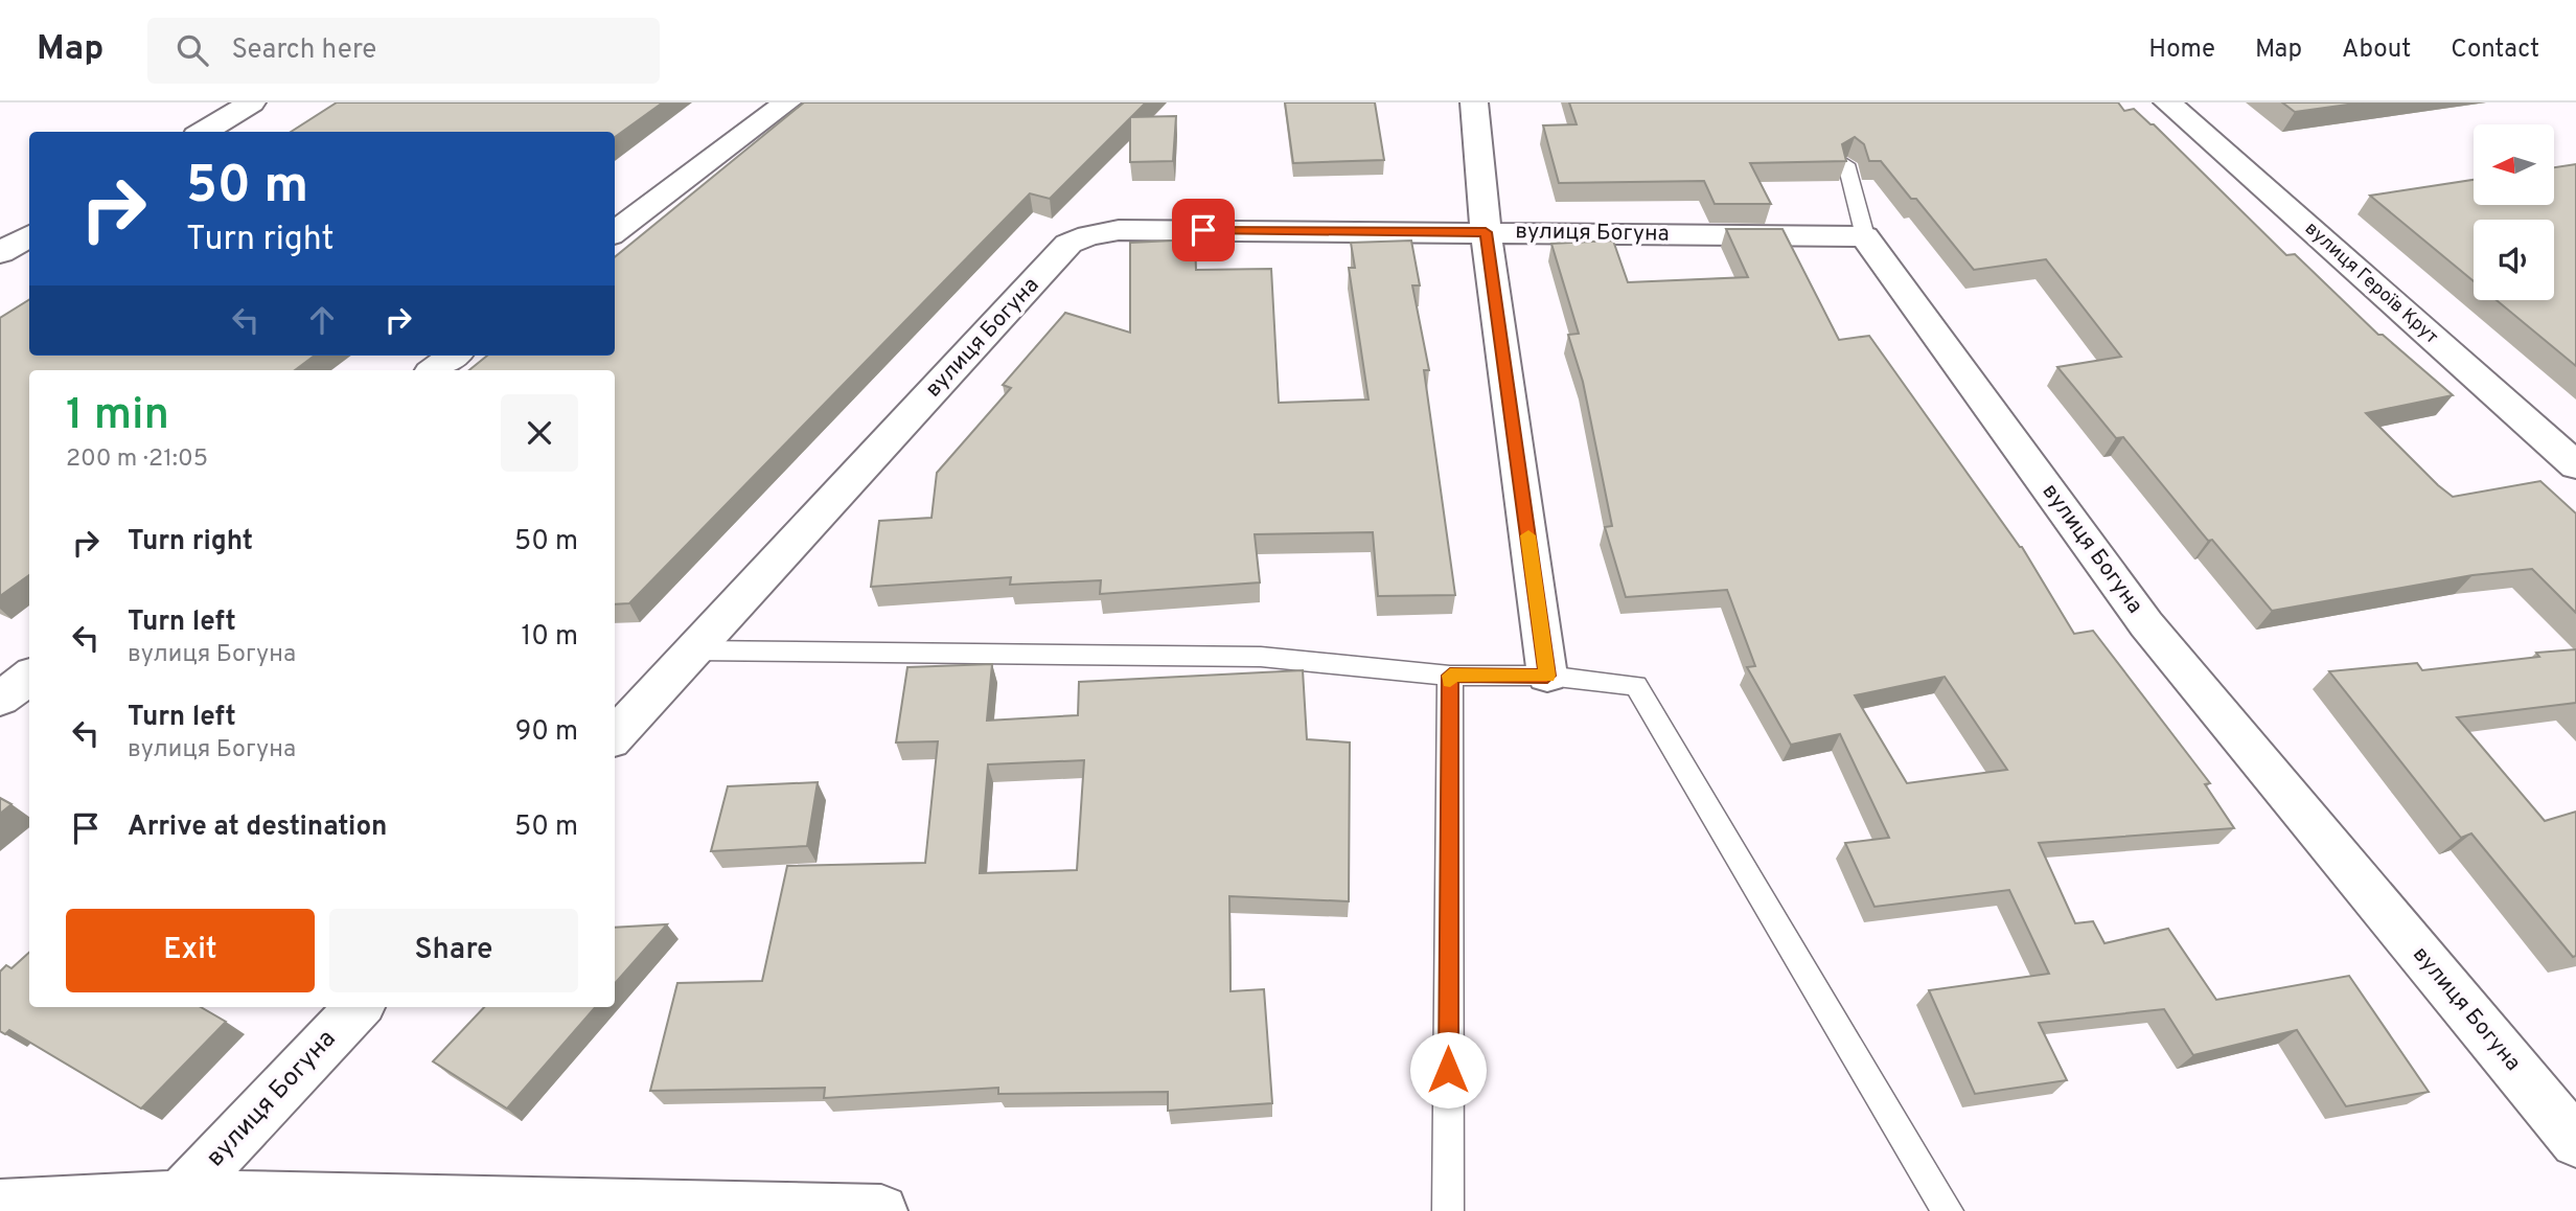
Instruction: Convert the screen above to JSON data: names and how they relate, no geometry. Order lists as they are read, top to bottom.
{
  "streets": {
    "street": ["вулиця Богуна", "вулиця Героїв Крут"]
  },
  "north": "left",
  "page": {
    "header": "Map",
    "search": "Search here",
    "nav": [
      "Home",
      "Map",
      "About",
      "Contact"
    ],
    "turn": ["50 m", "Turn right"],
    "heading": ["1 min", "200 m · 21:05"],
    "list": [
      {
        "name": "Turn right",
        "value": "50 m"
      },
      {
        "name": "Turn left",
        "note": "вулиця Богуна",
        "value": "10 m"
      },
      {
        "name": "Turn left",
        "note": "вулиця Богуна",
        "value": "90 m"
      },
      {
        "name": "Arrive at destination",
        "value": "50 m"
      }
    ],
    "buttons": ["Exit", "Share"]
  }
}
